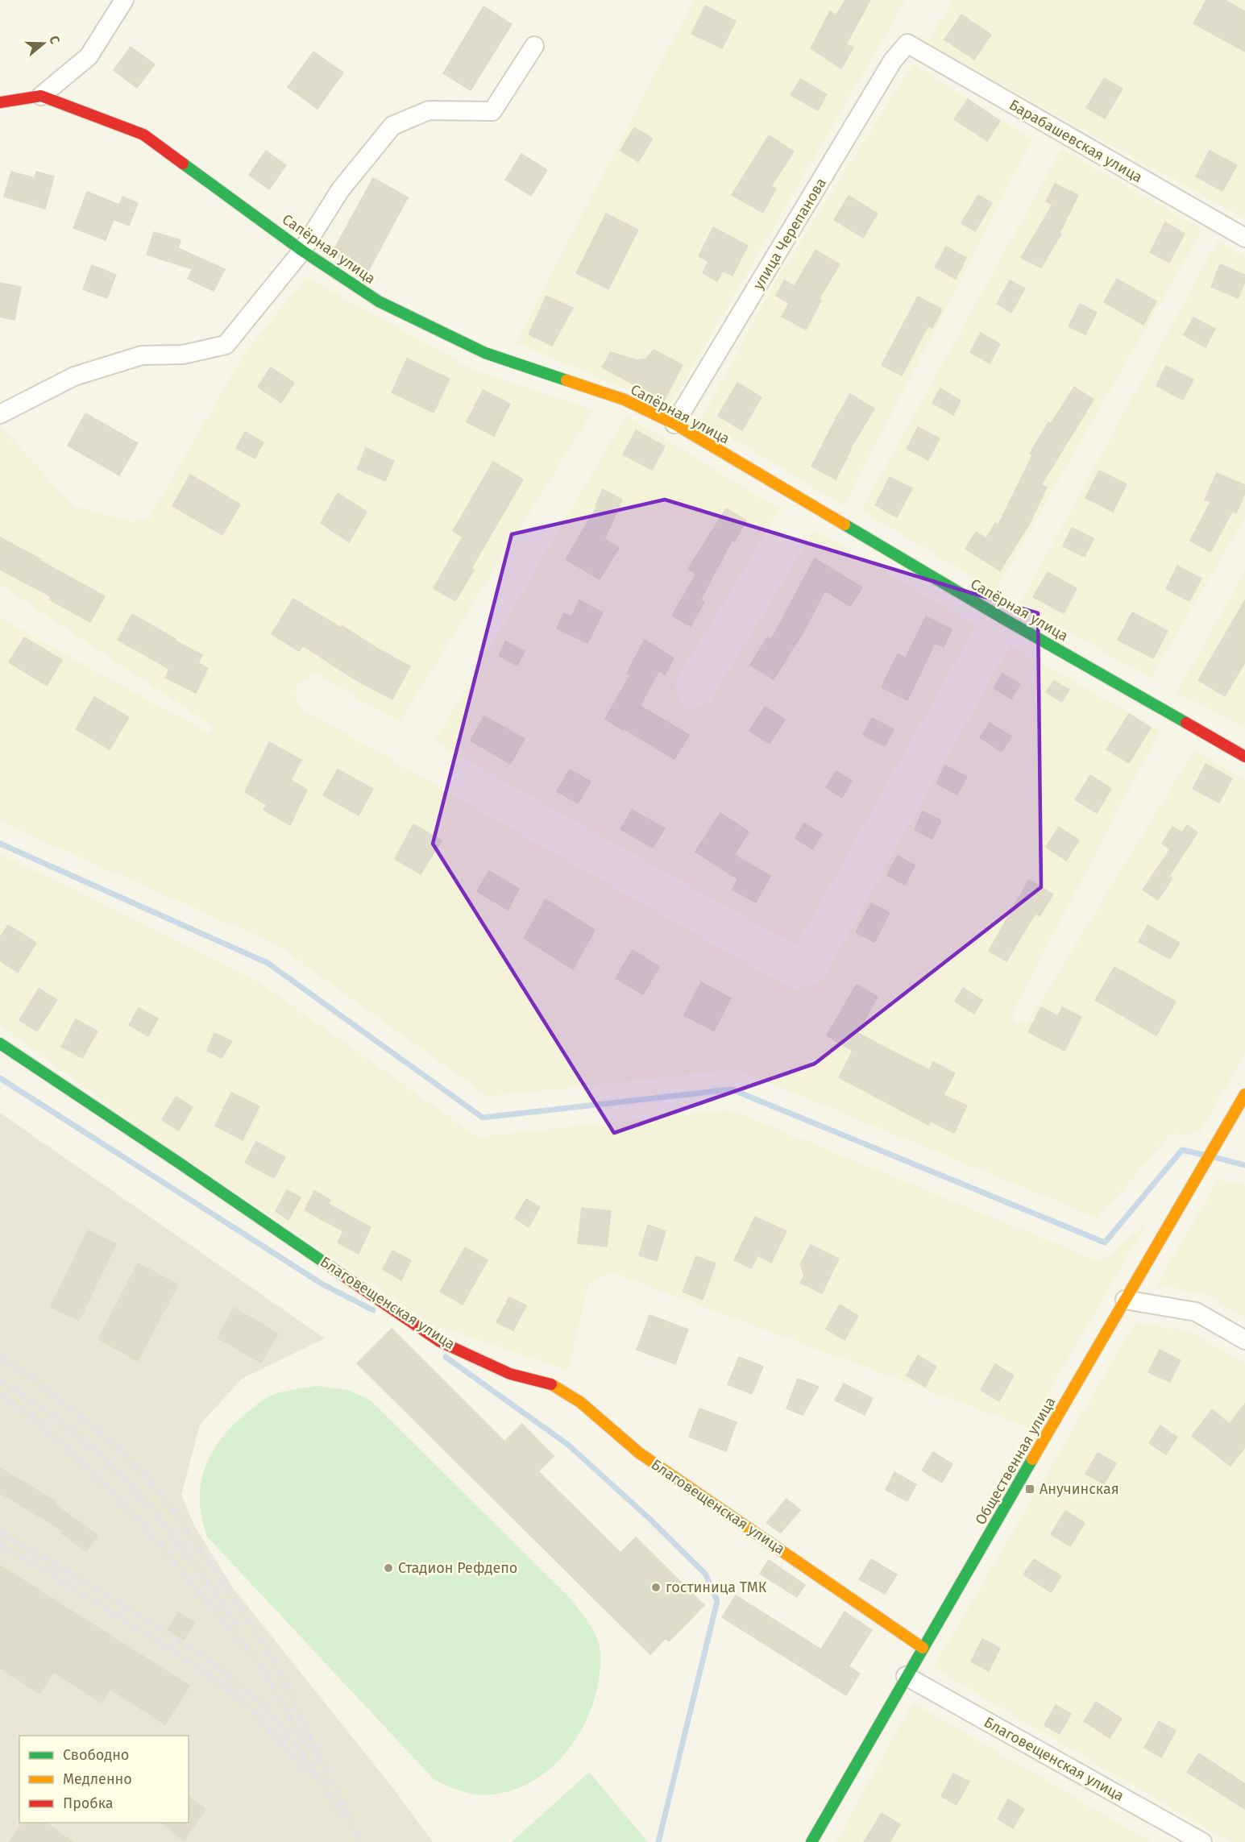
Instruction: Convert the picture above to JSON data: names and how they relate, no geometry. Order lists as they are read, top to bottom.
{
  "streets": {
    "street": [
      "Барабашевская улица",
      "улица Черепанова",
      "Сапёрная улица",
      "Благовещенская улица",
      "Общественная улица"
    ]
  },
  "crossings": [
    ["Барабашевская улица", "улица Черепанова"],
    ["улица Черепанова", "Сапёрная улица"],
    ["Благовещенская улица", "Общественная улица"]
  ],
  "places": {
    "transit": ["Анучинская"],
    "other": ["Стадион Рефдепо", "гостиница ТМК"]
  },
  "legend": ["Свободно", "Медленно", "Пробка"],
  "north": "right"
}
